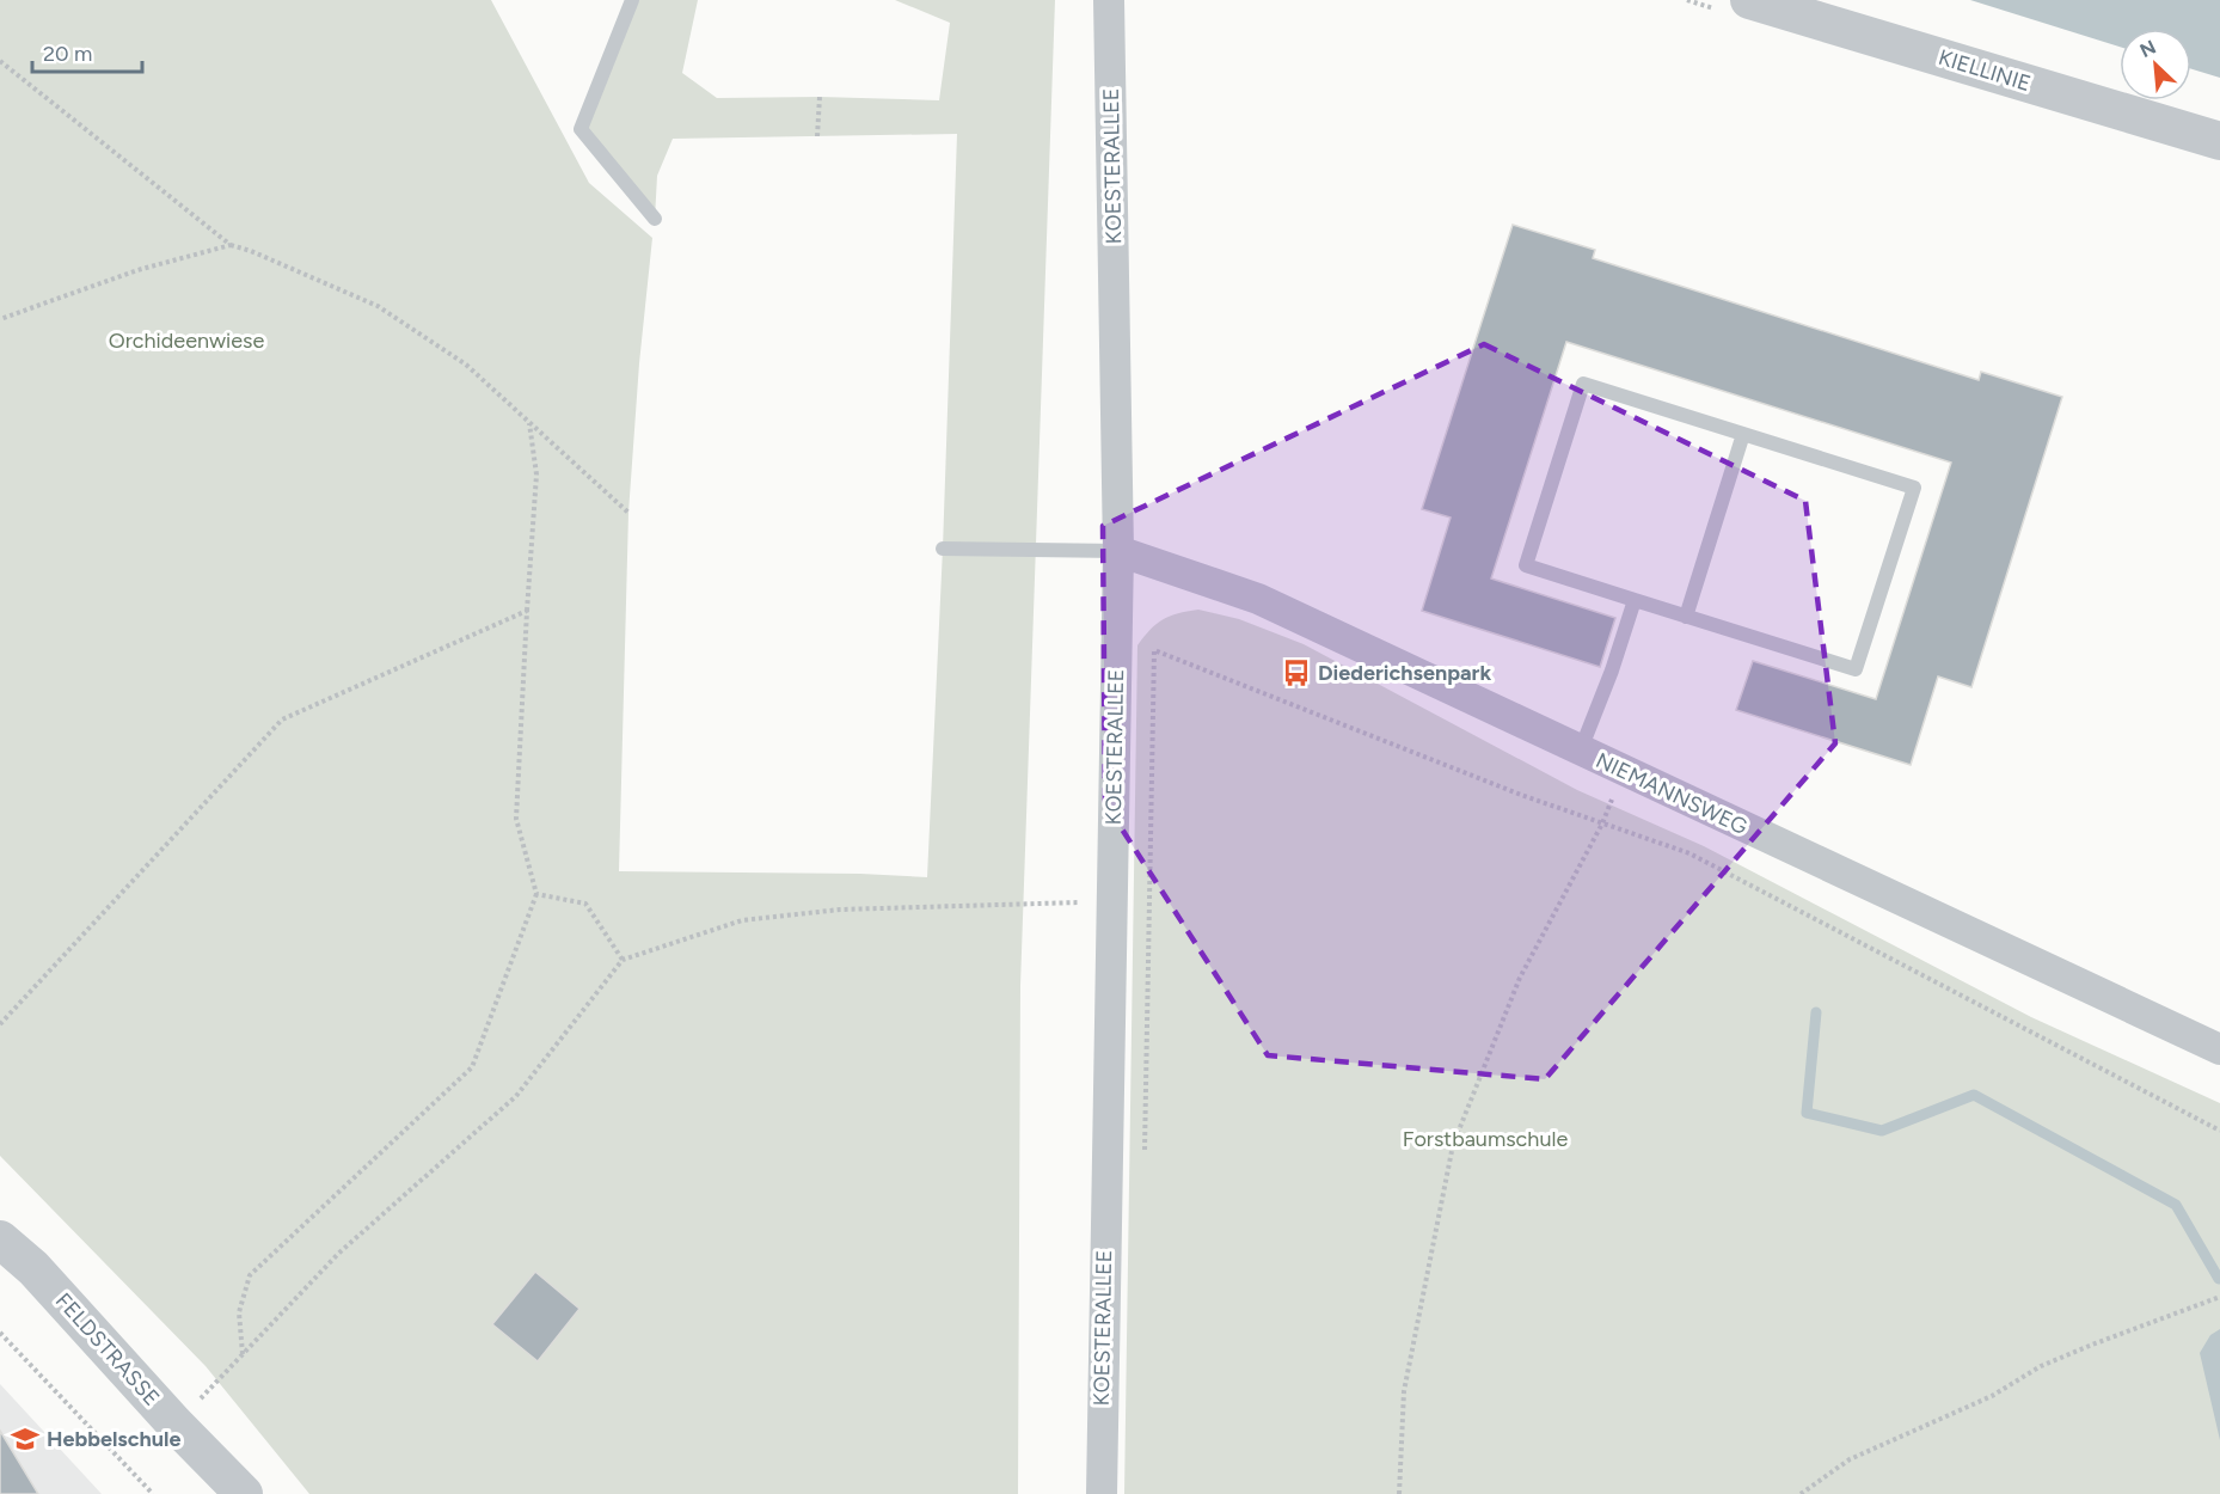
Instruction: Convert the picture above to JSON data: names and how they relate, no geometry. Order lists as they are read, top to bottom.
{
  "streets": {
    "street": [
      "KIELLINIE",
      "KOESTERALLEE",
      "NIEMANNSWEG",
      "FELDSTRASSE"
    ]
  },
  "crossings": [
    ["KOESTERALLEE", "NIEMANNSWEG"]
  ],
  "parks": ["Orchideenwiese", "Forstbaumschule"],
  "places": {
    "bus stop": ["Diederichsenpark"],
    "school or university": ["Hebbelschule"]
  },
  "scale_bar": "20 m",
  "north": "top left"
}
